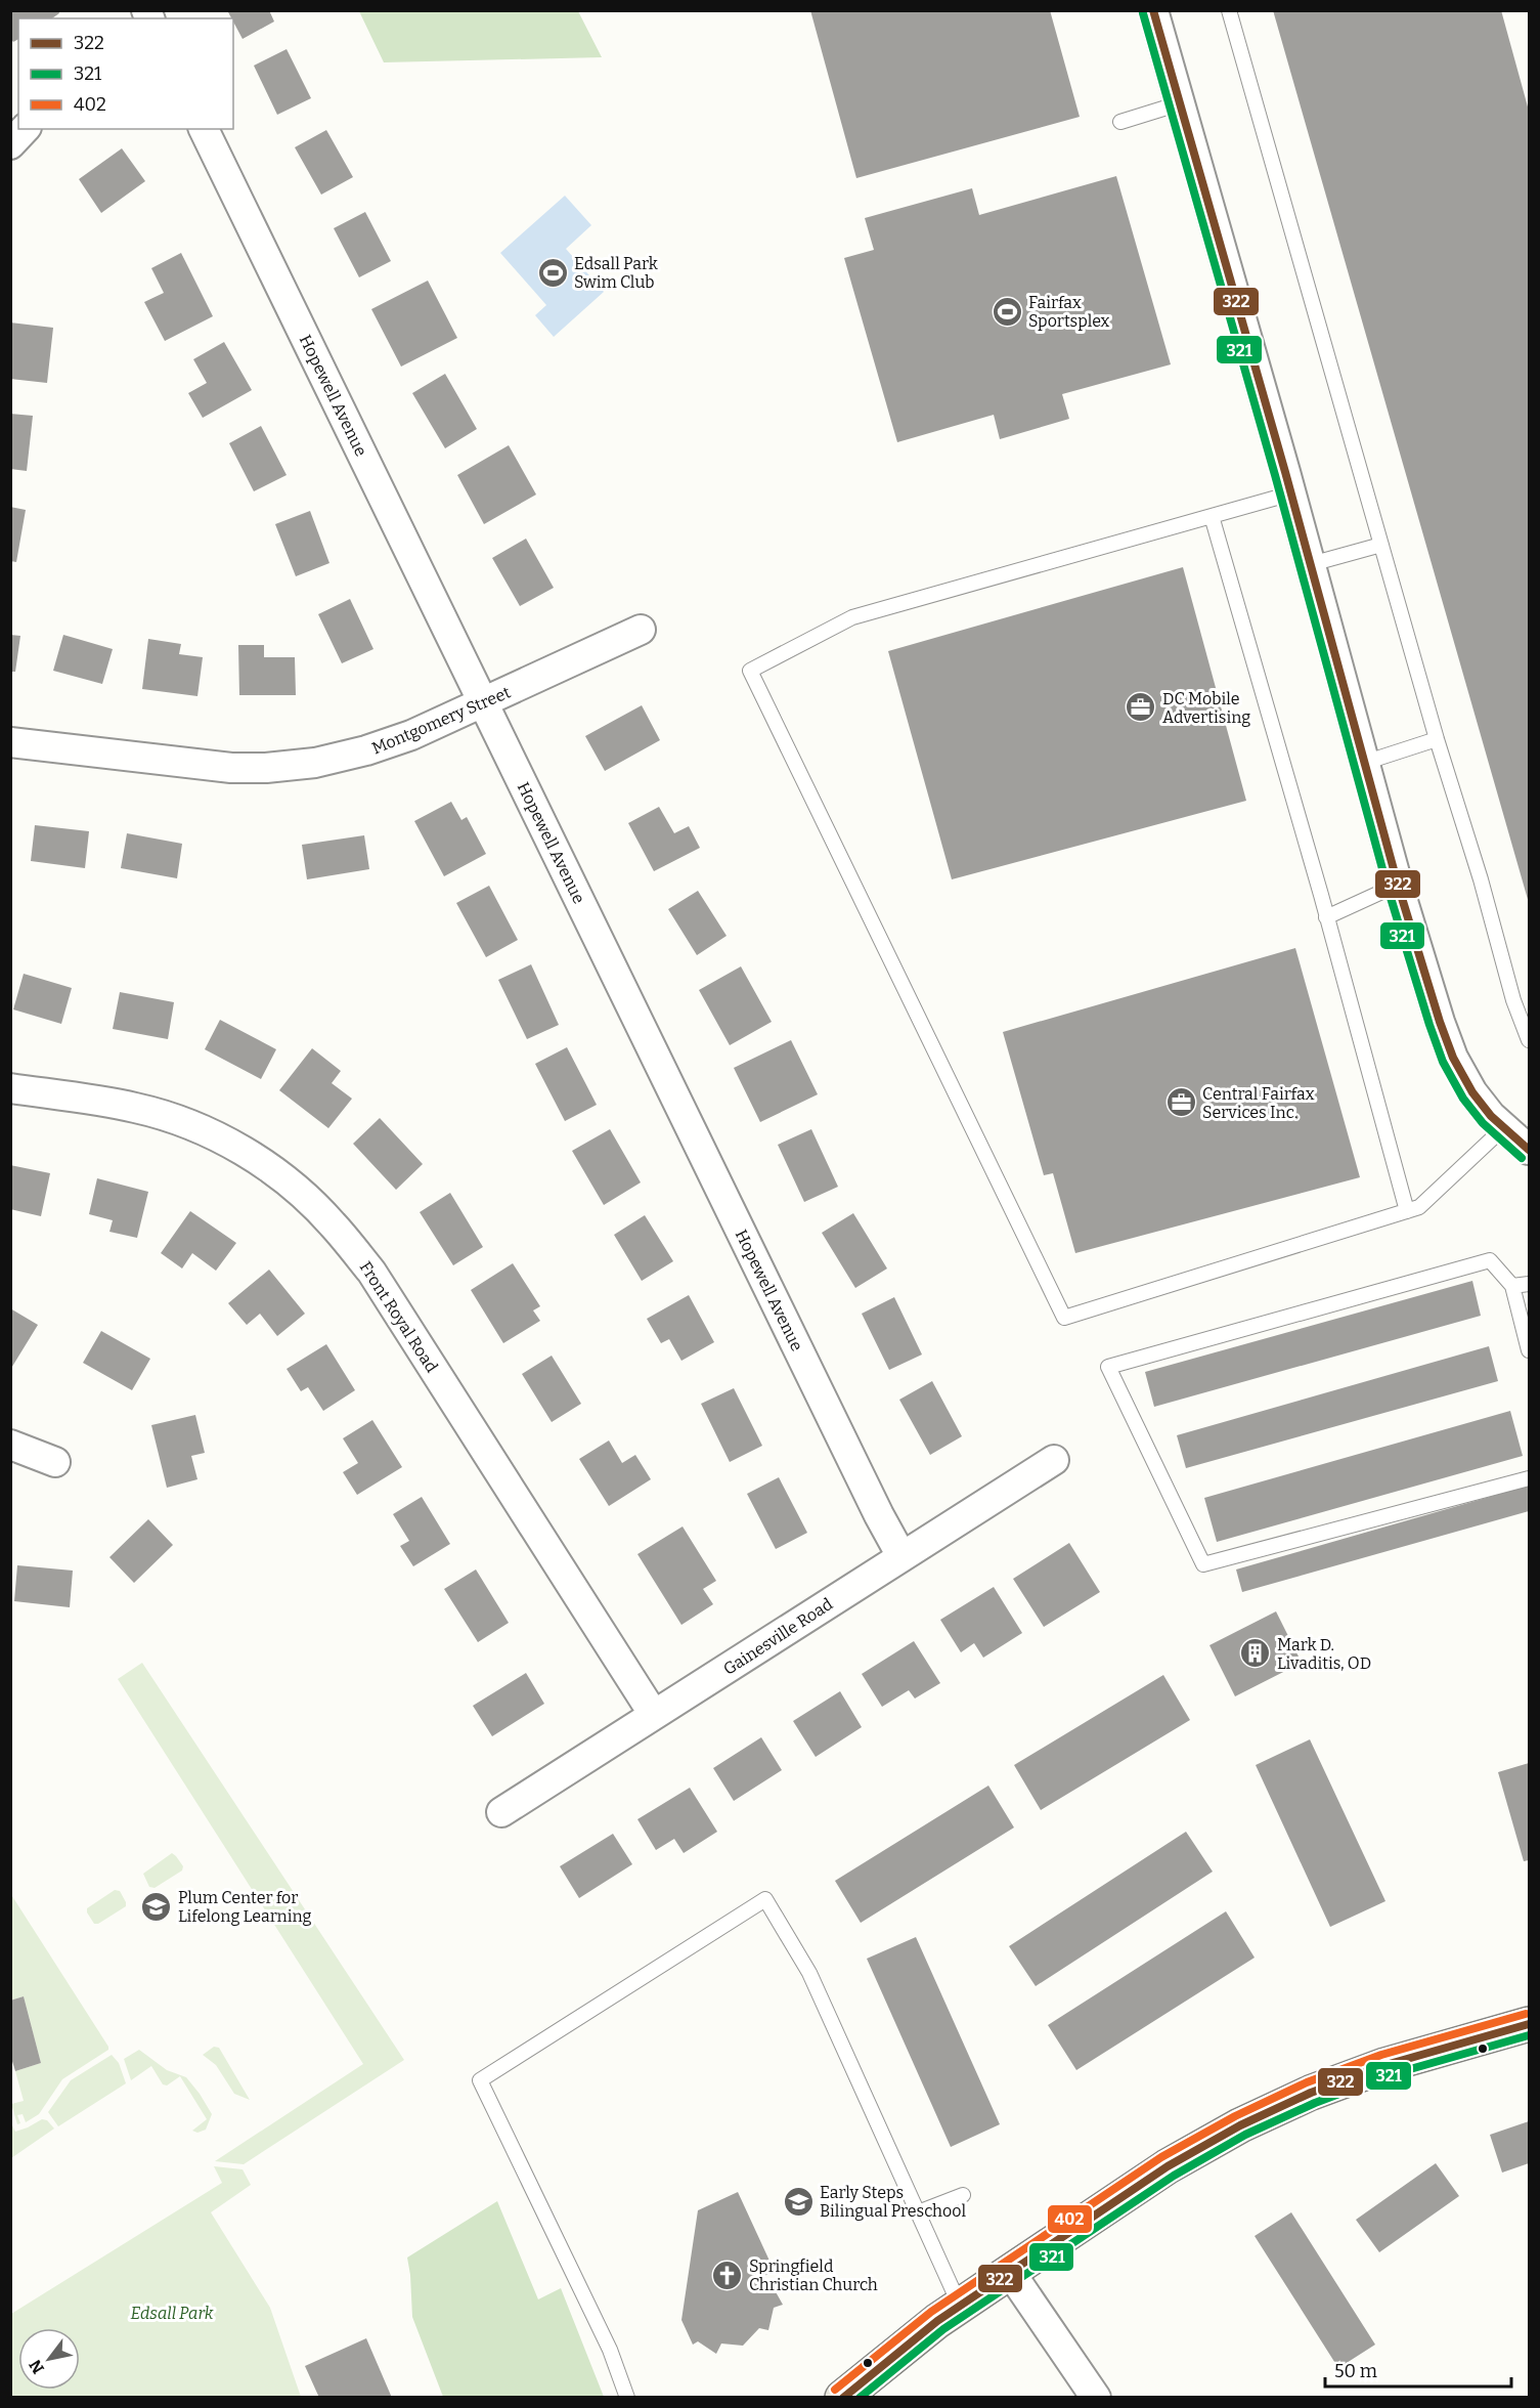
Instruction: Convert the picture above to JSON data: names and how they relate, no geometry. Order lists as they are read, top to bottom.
{
  "streets": {
    "street": [
      "Hopewell Avenue",
      "Montgomery Street",
      "Front Royal Road",
      "Gainesville Road"
    ]
  },
  "crossings": [
    ["Hopewell Avenue", "Montgomery Street"],
    ["Hopewell Avenue", "Gainesville Road"],
    ["Front Royal Road", "Gainesville Road"]
  ],
  "parks": ["Edsall Park"],
  "places": {
    "sports": ["Edsall Park Swim Club", "Fairfax Sportsplex"],
    "office": ["DC Mobile Advertising", "Central Fairfax Services Inc."],
    "building": ["Mark D. Livaditis, OD"],
    "school or university": ["Plum Center for Lifelong Learning", "Early Steps Bilingual Preschool"],
    "church": ["Springfield Christian Church"]
  },
  "lines": ["transit line 322", "transit line 321", "transit line 402"],
  "legend": ["322", "321", "402"],
  "scale_bar": "50 m",
  "north": "bottom left"
}
